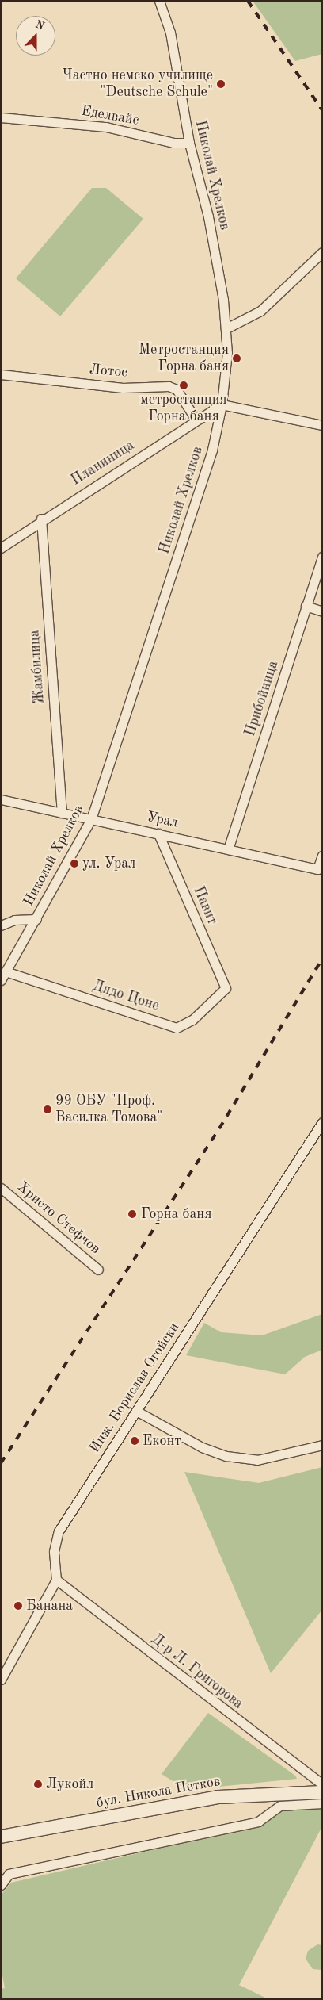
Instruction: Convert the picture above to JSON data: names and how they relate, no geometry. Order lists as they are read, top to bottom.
{
  "streets": {
    "street": [
      "Еделвайс",
      "Николай Хрелков",
      "Лотос",
      "Планиница",
      "Жамбилица",
      "Прибойница",
      "Урал",
      "Павит",
      "Дядо Цоне",
      "Христо Стефчов",
      "Инж. Борислав Огойски",
      "Д-р Л. Григорова",
      "бул. Никола Петков"
    ]
  },
  "crossings": [
    ["Еделвайс", "Николай Хрелков"],
    ["Николай Хрелков", "Планиница"],
    ["Николай Хрелков", "Урал"],
    ["Николай Хрелков", "Дядо Цоне"],
    ["Лотос", "Планиница"],
    ["Планиница", "Жамбилица"],
    ["Жамбилица", "Урал"],
    ["Прибойница", "Урал"],
    ["Урал", "Павит"],
    ["Павит", "Дядо Цоне"],
    ["Инж. Борислав Огойски", "Д-р Л. Григорова"]
  ],
  "places": [
    "Частно немско училище \"Deutsche Schule\"",
    "Метростанция Горна баня",
    "метростанция Горна баня",
    "ул. Урал",
    "99 ОБУ \"Проф. Василка Томова\"",
    "Горна баня",
    "Еконт",
    "Банана",
    "Лукойл"
  ],
  "north": "top"
}
